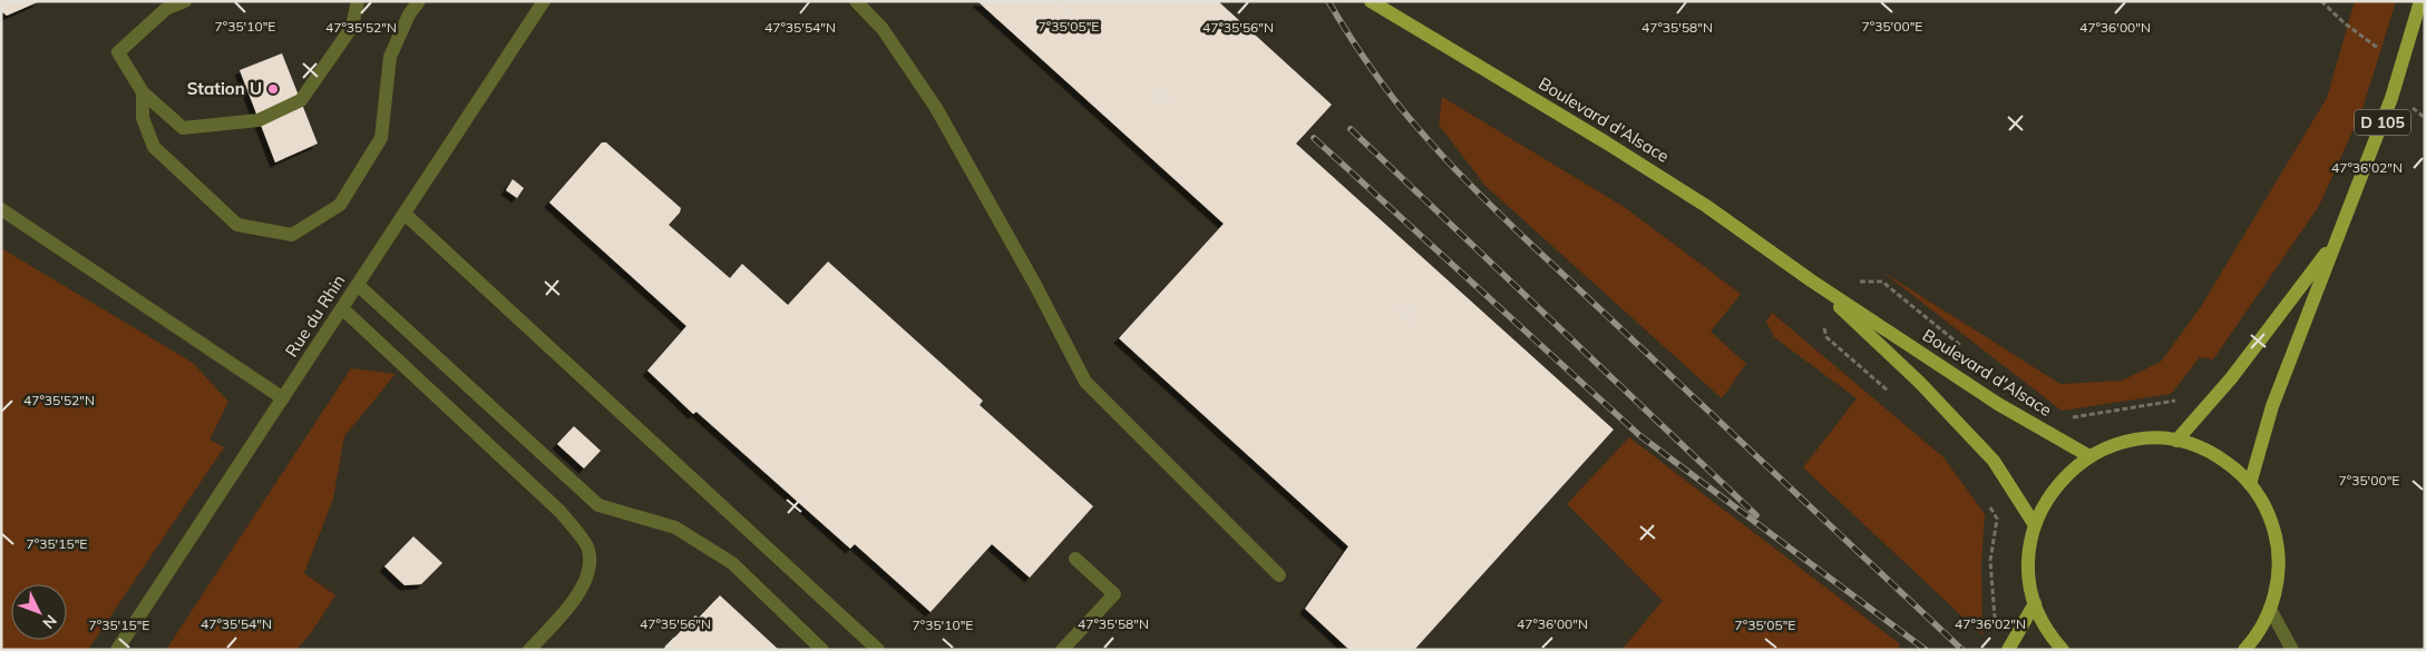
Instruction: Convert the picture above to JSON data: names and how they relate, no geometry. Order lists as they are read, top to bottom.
{
  "streets": {
    "main road": ["Boulevard d'Alsace", "D 105"],
    "street": ["Rue du Rhin"]
  },
  "places": ["Station U"],
  "north": "bottom right",
  "coordinates": [
    "7°35'05\"E",
    "7°35'10\"E",
    "7°35'00\"E",
    "47°35'52\"N",
    "47°35'54\"N",
    "47°35'56\"N",
    "47°35'58\"N",
    "47°36'00\"N",
    "47°36'02\"N",
    "7°35'15\"E"
  ]
}
